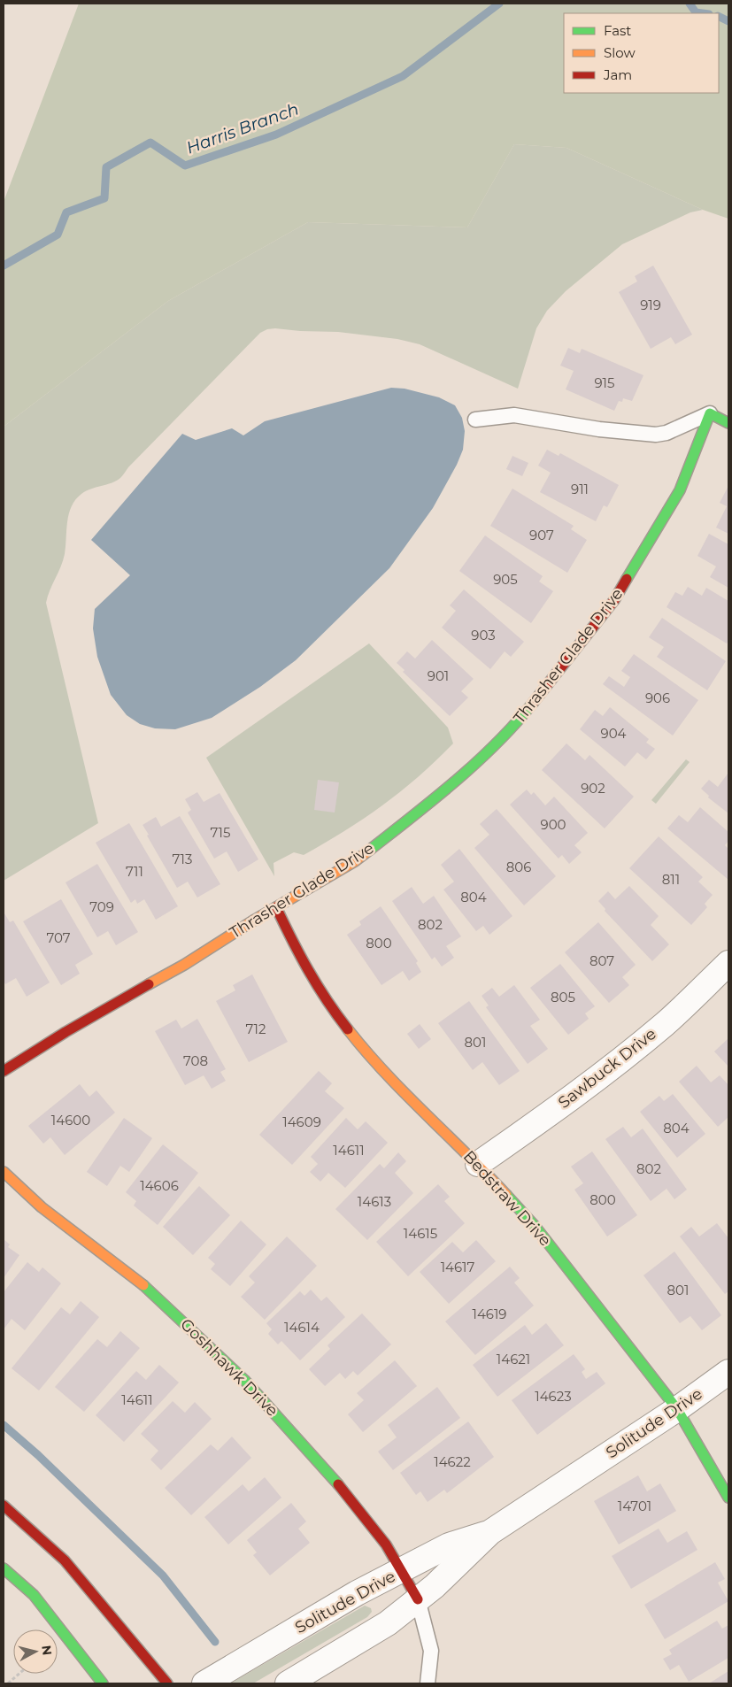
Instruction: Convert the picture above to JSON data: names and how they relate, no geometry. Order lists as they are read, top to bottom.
{
  "streets": {
    "street": [
      "Thrasher Glade Drive",
      "Sawbuck Drive",
      "Bedstraw Drive",
      "Goshhawk Drive",
      "Solitude Drive"
    ]
  },
  "crossings": [
    ["Thrasher Glade Drive", "Bedstraw Drive"],
    ["Sawbuck Drive", "Bedstraw Drive"],
    ["Bedstraw Drive", "Solitude Drive"],
    ["Goshhawk Drive", "Solitude Drive"]
  ],
  "water": ["Harris Branch"],
  "house_numbers": [
    "919",
    "915",
    "911",
    "907",
    "905",
    "903",
    "901",
    "906",
    "904",
    "902",
    "900",
    "715",
    "713",
    "806",
    "711",
    "811",
    "804",
    "709",
    "802",
    "707",
    "800",
    "807",
    "805",
    "712",
    "801",
    "708",
    "14600",
    "14609",
    "804",
    "14611",
    "802",
    "14606",
    "800",
    "14613",
    "14615",
    "14617",
    "801",
    "14619",
    "14614",
    "14621",
    "14623",
    "14611",
    "14622",
    "14701"
  ],
  "legend": ["Fast", "Slow", "Jam"],
  "north": "right"
}
